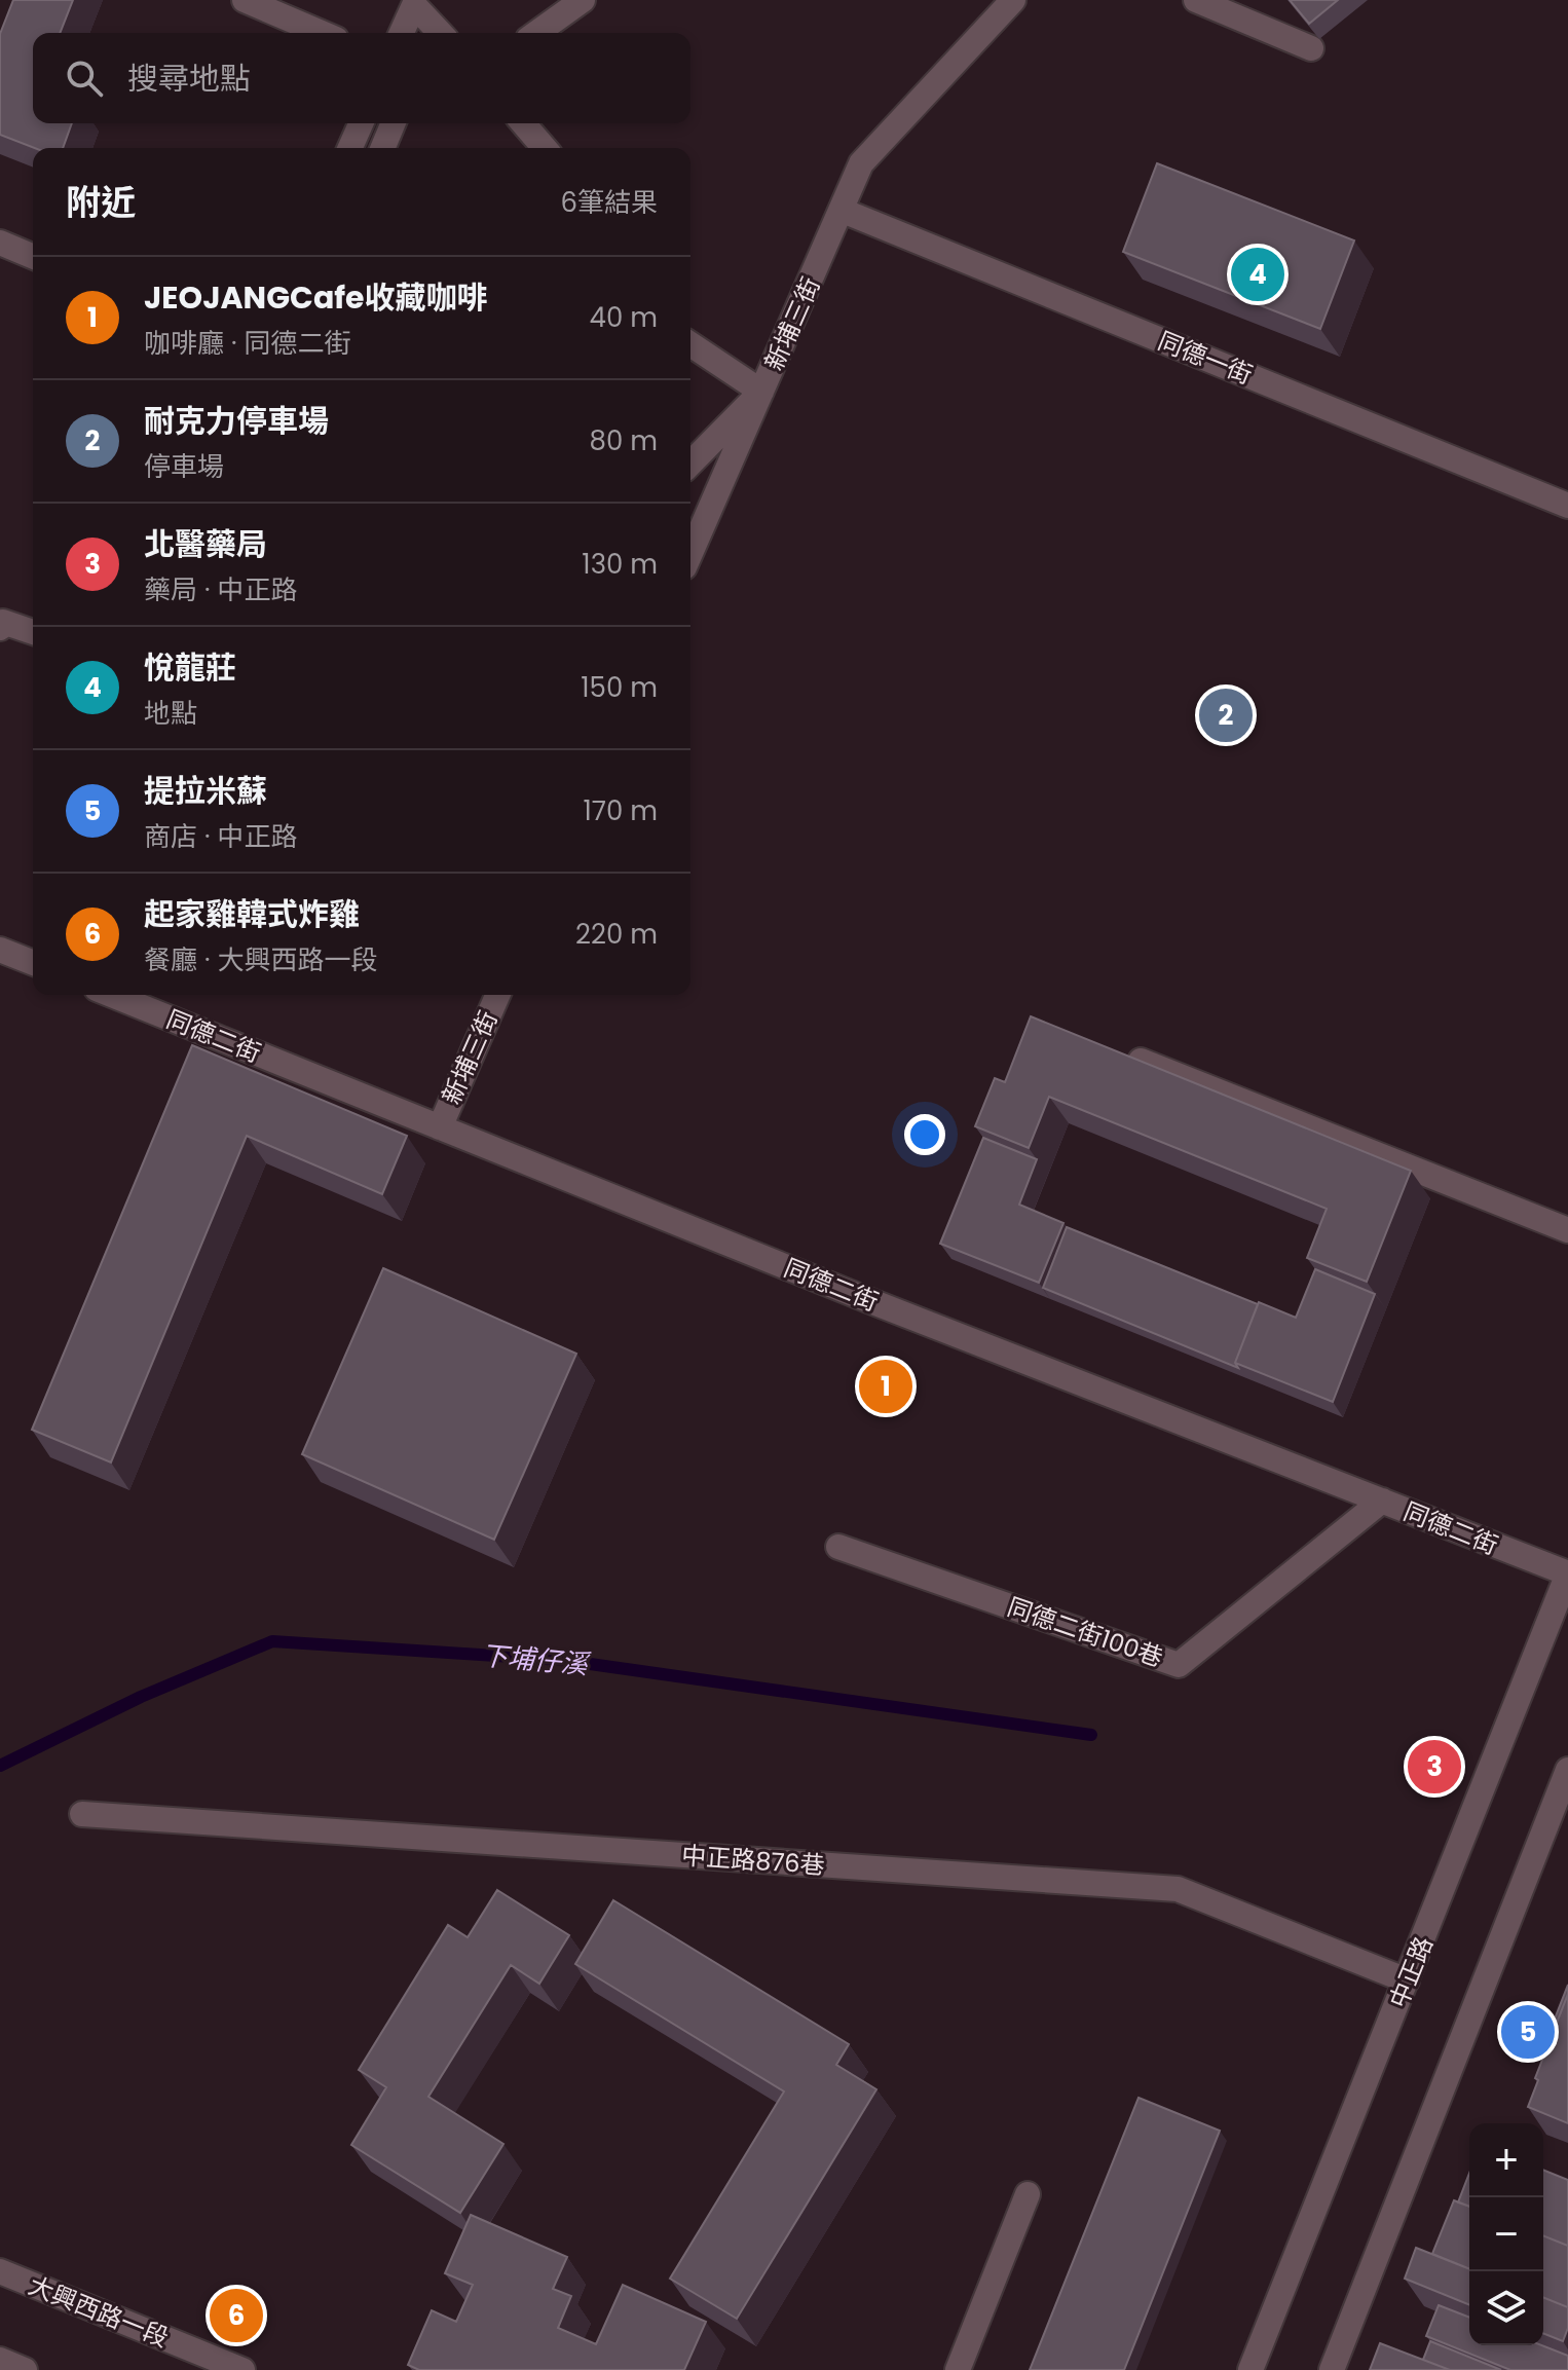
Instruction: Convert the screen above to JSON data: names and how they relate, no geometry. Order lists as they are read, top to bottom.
{
  "streets": {
    "street": [
      "新埔三街",
      "同德一街",
      "同德二街",
      "同德二街100巷",
      "中正路876巷",
      "中正路",
      "大興西路一段"
    ]
  },
  "crossings": [
    ["新埔三街", "同德一街"],
    ["新埔三街", "同德二街"],
    ["同德二街", "同德二街100巷"],
    ["同德二街", "中正路"],
    ["中正路876巷", "中正路"]
  ],
  "water": ["下埔仔溪"],
  "page": {
    "search": "搜尋地點",
    "heading": ["附近", "6筆結果"],
    "pins": [
      "4",
      "2",
      "1",
      "3",
      "5",
      "6"
    ],
    "list": [
      {
        "mark": "1",
        "name": "JEOJANGCafe收藏咖啡",
        "note": "咖啡廳 · 同德二街",
        "value": "40 m"
      },
      {
        "mark": "2",
        "name": "耐克力停車場",
        "note": "停車場",
        "value": "80 m"
      },
      {
        "mark": "3",
        "name": "北醫藥局",
        "note": "藥局 · 中正路",
        "value": "130 m"
      },
      {
        "mark": "4",
        "name": "悅龍莊",
        "note": "地點",
        "value": "150 m"
      },
      {
        "mark": "5",
        "name": "提拉米蘇",
        "note": "商店 · 中正路",
        "value": "170 m"
      },
      {
        "mark": "6",
        "name": "起家雞韓式炸雞",
        "note": "餐廳 · 大興西路一段",
        "value": "220 m"
      }
    ],
    "map_buttons": ["+", "−"]
  }
}
